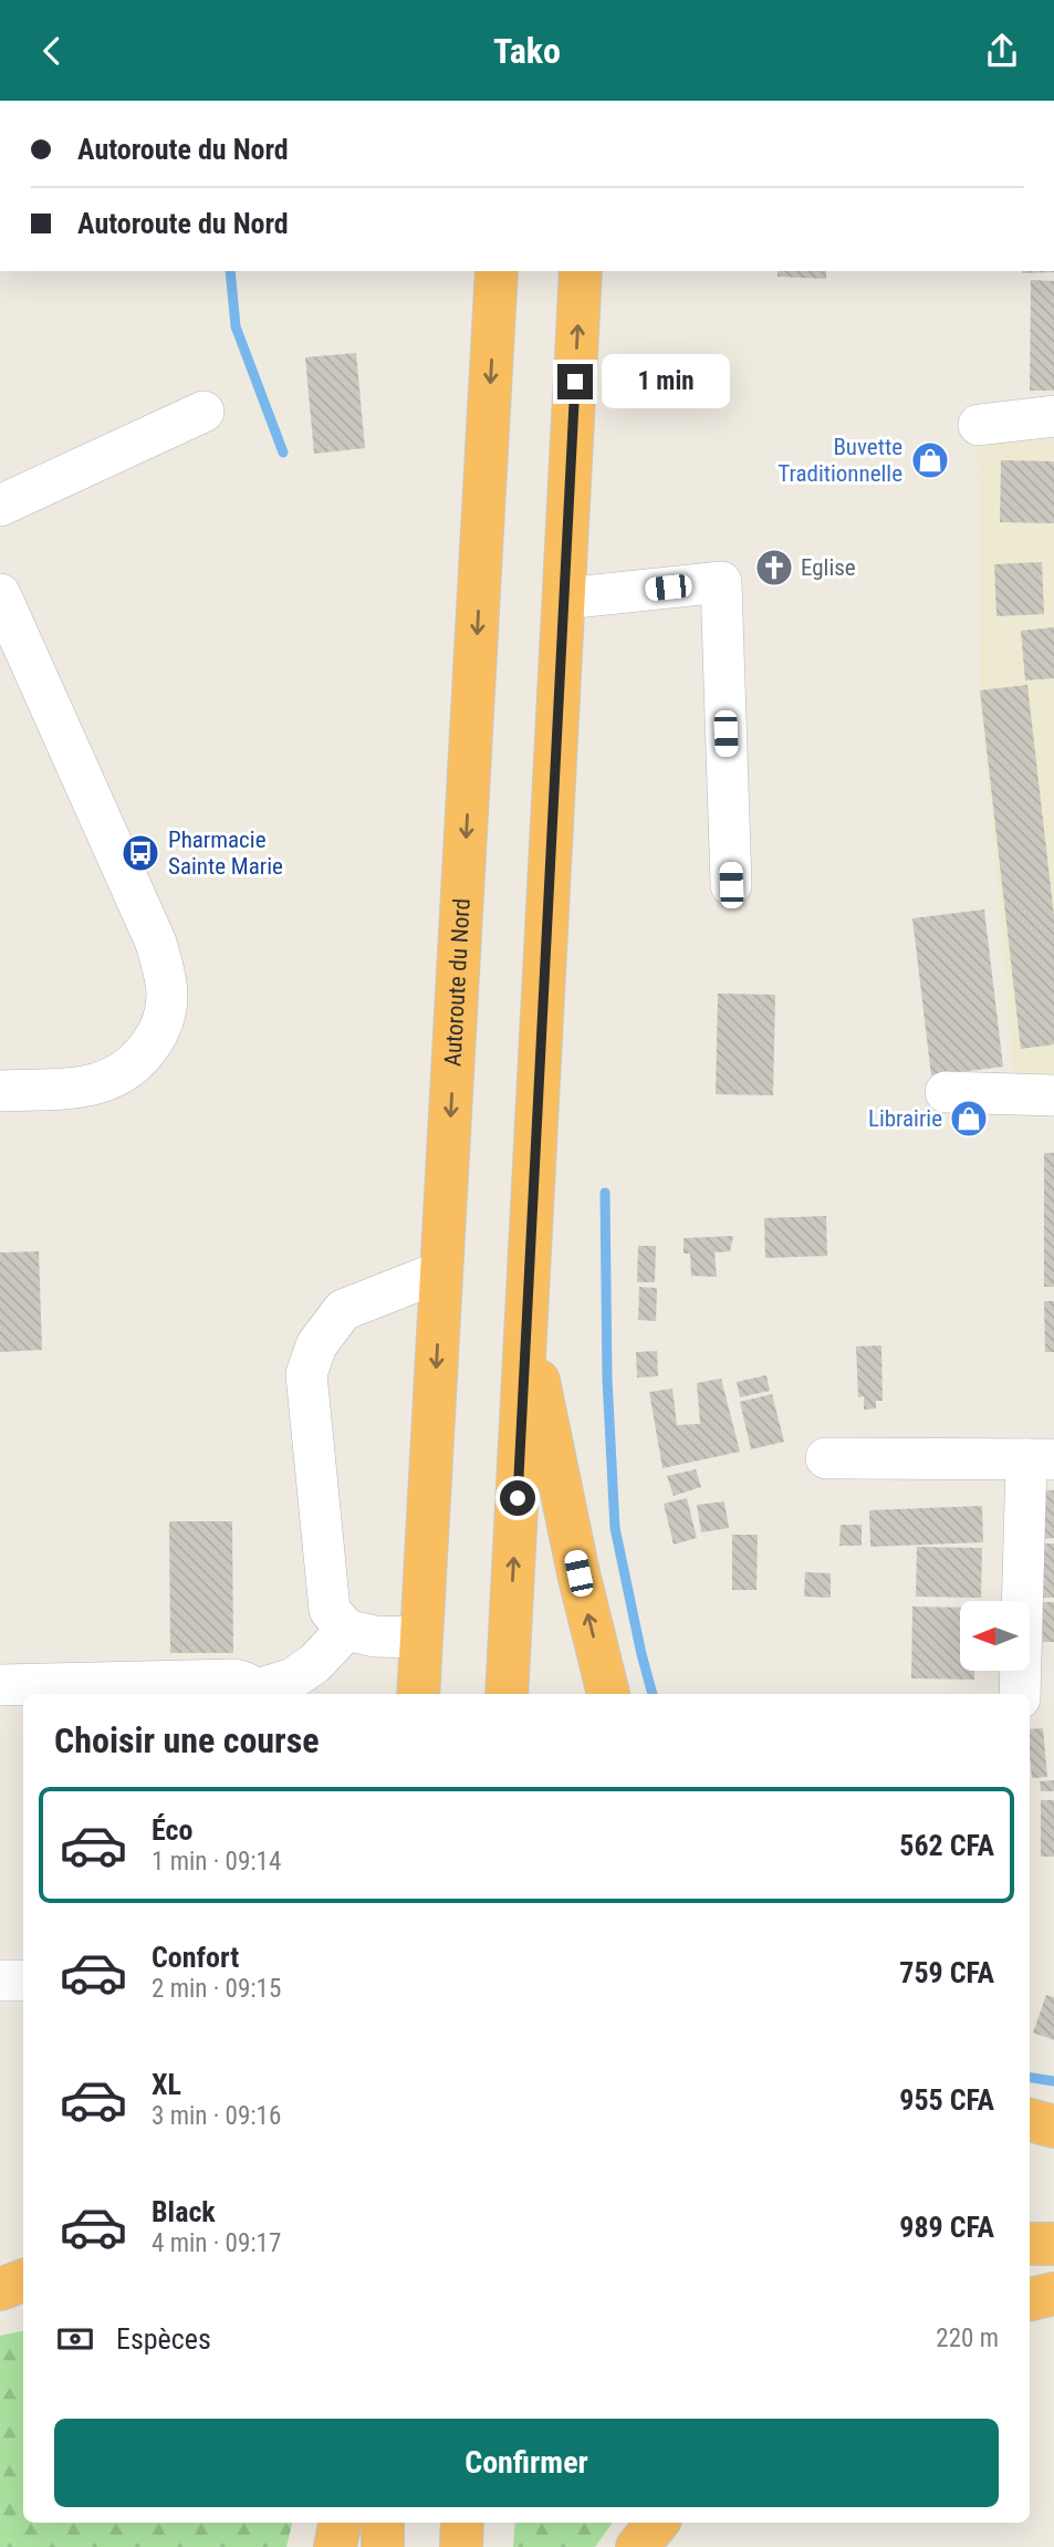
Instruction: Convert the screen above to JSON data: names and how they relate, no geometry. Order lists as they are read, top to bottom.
{
  "streets": {
    "highway": ["Autoroute du Nord"]
  },
  "places": {
    "shop": ["Buvette Traditionnelle", "Librairie"],
    "church": ["Eglise"],
    "bus stop": ["Pharmacie Sainte Marie"]
  },
  "north": "left",
  "page": {
    "header": "Tako",
    "banner": ["Autoroute du Nord", "Autoroute du Nord"],
    "bubble": "1 min",
    "heading": "Choisir une course",
    "list": [
      {
        "name": "Éco",
        "note": "1 min · 09:14",
        "value": "562 CFA"
      },
      {
        "name": "Confort",
        "note": "2 min · 09:15",
        "value": "759 CFA"
      },
      {
        "name": "XL",
        "note": "3 min · 09:16",
        "value": "955 CFA"
      },
      {
        "name": "Black",
        "note": "4 min · 09:17",
        "value": "989 CFA"
      }
    ],
    "pay": ["Espèces", "220 m"],
    "buttons": "Confirmer"
  }
}
